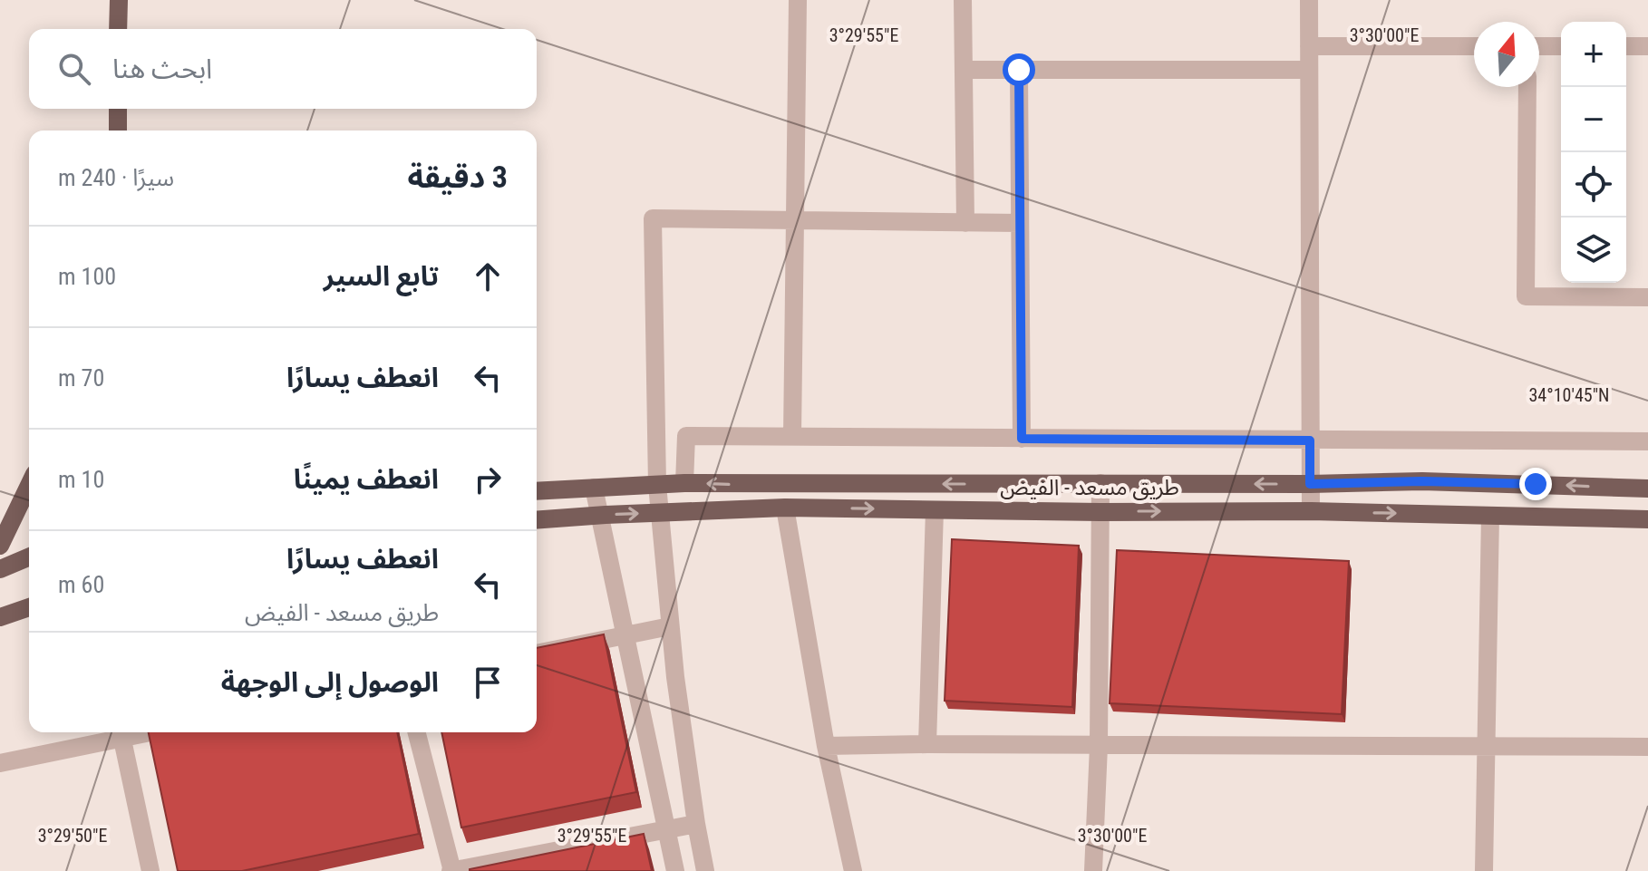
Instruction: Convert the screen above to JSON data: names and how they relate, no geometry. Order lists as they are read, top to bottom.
{
  "streets": {
    "main road": ["طريق مسعد - الفيض"]
  },
  "north": "top",
  "page": {
    "map_buttons": ["+", "−"],
    "search": "ابحث هنا",
    "heading": ["3 دقيقة", "سيرًا · 240 m"],
    "list": [
      ["تابع السير", "100 m"],
      ["انعطف يسارًا", "70 m"],
      ["انعطف يمينًا", "10 m"],
      ["انعطف يسارًا", "طريق مسعد - الفيض", "60 m"],
      "الوصول إلى الوجهة"
    ]
  },
  "coordinates": [
    "3°29'55\"E",
    "3°30'00\"E",
    "34°10'45\"N",
    "3°29'50\"E"
  ]
}
